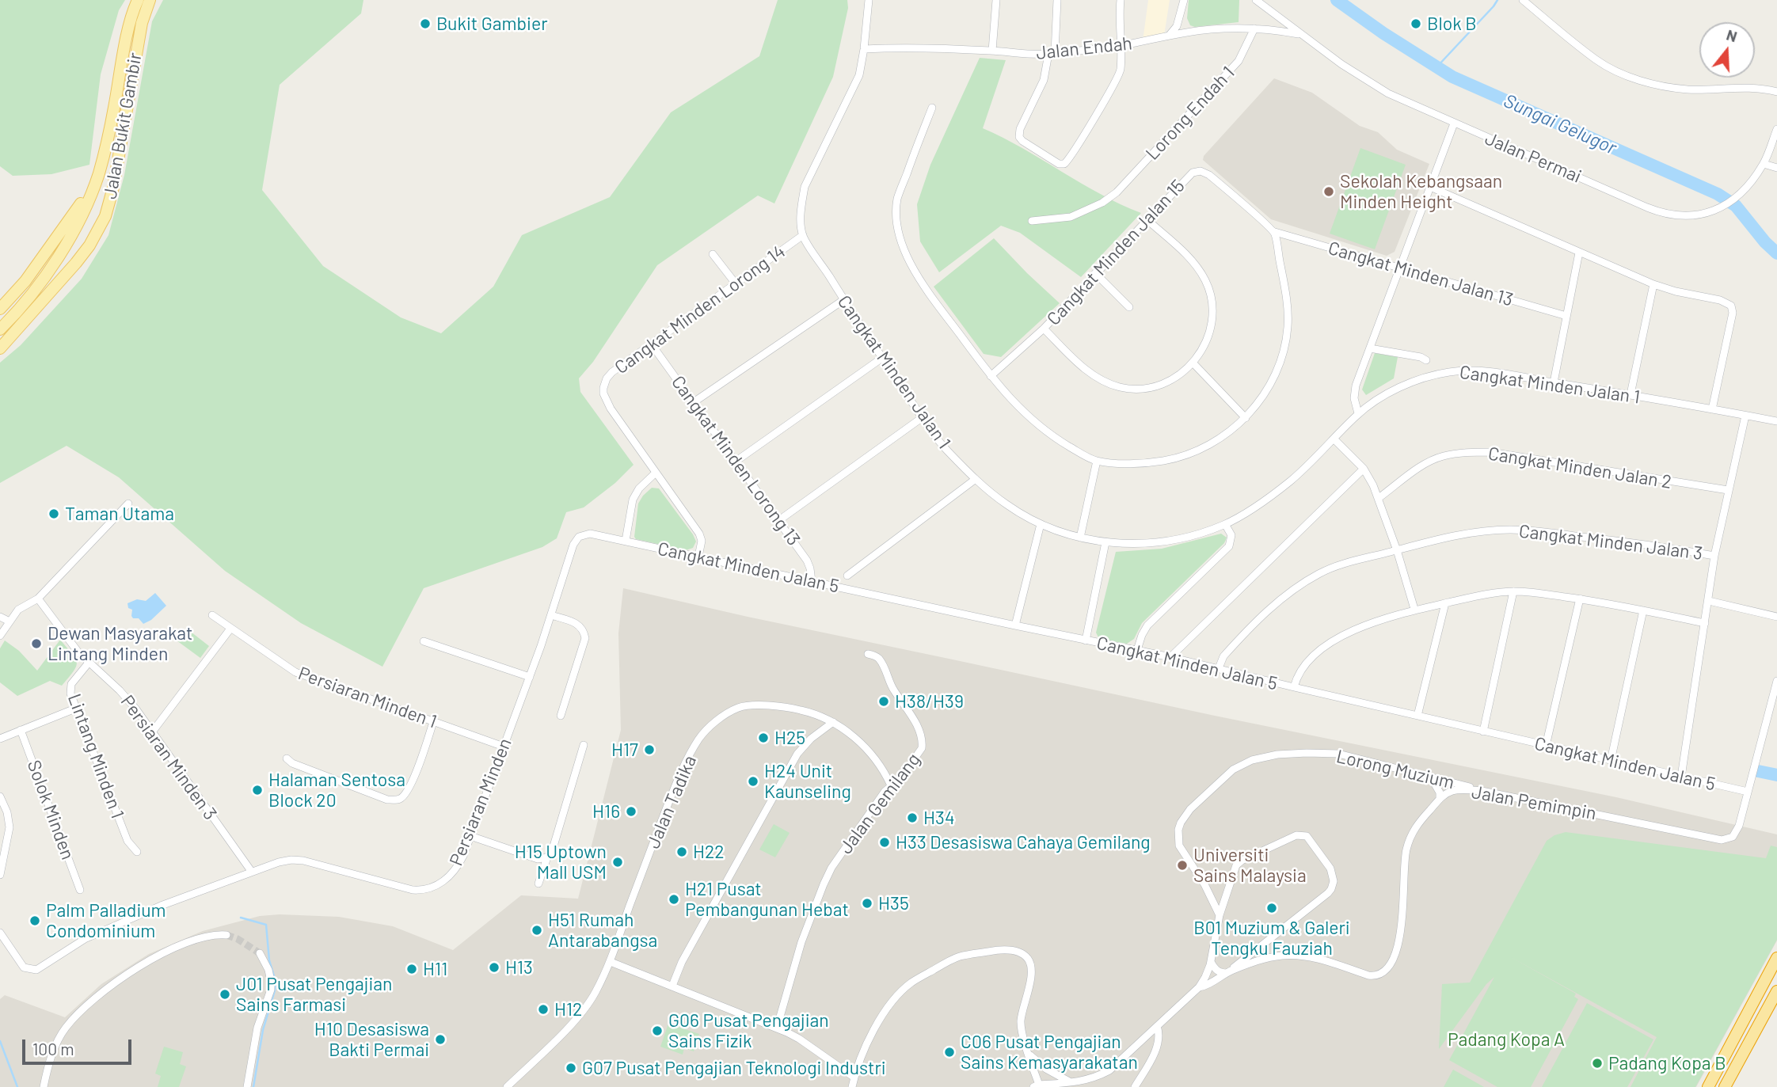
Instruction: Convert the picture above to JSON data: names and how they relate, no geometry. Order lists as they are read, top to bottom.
{
  "streets": {
    "main road": ["Jalan Bukit Gambir"],
    "street": [
      "Jalan Endah",
      "Lorong Endah 1",
      "Jalan Permai",
      "Cangkat Minden Jalan 15",
      "Cangkat Minden Jalan 13",
      "Cangkat Minden Lorong 14",
      "Cangkat Minden Jalan 1",
      "Cangkat Minden Lorong 13",
      "Cangkat Minden Jalan 2",
      "Cangkat Minden Jalan 3",
      "Cangkat Minden Jalan 5",
      "Persiaran Minden 1",
      "Lintang Minden 1",
      "Persiaran Minden 3",
      "Lorong Muzium",
      "Persiaran Minden",
      "Jalan Tadika",
      "Jalan Pemimpin",
      "Jalan Gemilang",
      "Solok Minden"
    ]
  },
  "crossings": [
    ["Jalan Endah", "Lorong Endah 1"],
    ["Jalan Endah", "Jalan Permai"],
    ["Jalan Endah", "Cangkat Minden Jalan 1"],
    ["Cangkat Minden Jalan 15", "Cangkat Minden Jalan 13"],
    ["Cangkat Minden Lorong 14", "Cangkat Minden Jalan 1"],
    ["Cangkat Minden Lorong 14", "Cangkat Minden Lorong 13"],
    ["Cangkat Minden Lorong 14", "Cangkat Minden Jalan 5"],
    ["Cangkat Minden Lorong 13", "Cangkat Minden Jalan 5"],
    ["Cangkat Minden Jalan 3", "Cangkat Minden Jalan 5"],
    ["Cangkat Minden Jalan 5", "Persiaran Minden"],
    ["Cangkat Minden Jalan 5", "Jalan Pemimpin"],
    ["Persiaran Minden 1", "Persiaran Minden"],
    ["Lintang Minden 1", "Persiaran Minden 3"],
    ["Persiaran Minden 3", "Persiaran Minden"],
    ["Lorong Muzium", "Jalan Pemimpin"],
    ["Jalan Tadika", "Jalan Gemilang"]
  ],
  "water": ["Sungai Gelugor"],
  "parks": ["Padang Kopa A"],
  "places": [
    "Bukit Gambier",
    "Blok B",
    "Sekolah Kebangsaan Minden Height",
    "Taman Utama",
    "Dewan Masyarakat Lintang Minden",
    "H38/H39",
    "H25",
    "H17",
    "H24 Unit Kaunseling",
    "Halaman Sentosa Block 20",
    "H16",
    "H34",
    "H33 Desasiswa Cahaya Gemilang",
    "H22",
    "H15 Uptown Mall USM",
    "Universiti Sains Malaysia",
    "H21 Pusat Pembangunan Hebat",
    "H35",
    "B01 Muzium & Galeri Tengku Fauziah",
    "Palm Palladium Condominium",
    "H51 Rumah Antarabangsa",
    "H13",
    "H11",
    "J01 Pusat Pengajian Sains Farmasi",
    "H12",
    "G06 Pusat Pengajian Sains Fizik",
    "H10 Desasiswa Bakti Permai",
    "C06 Pusat Pengajian Sains Kemasyarakatan",
    "Padang Kopa B",
    "G07 Pusat Pengajian Teknologi Industri"
  ],
  "scale_bar": "100 m",
  "north": "top"
}
